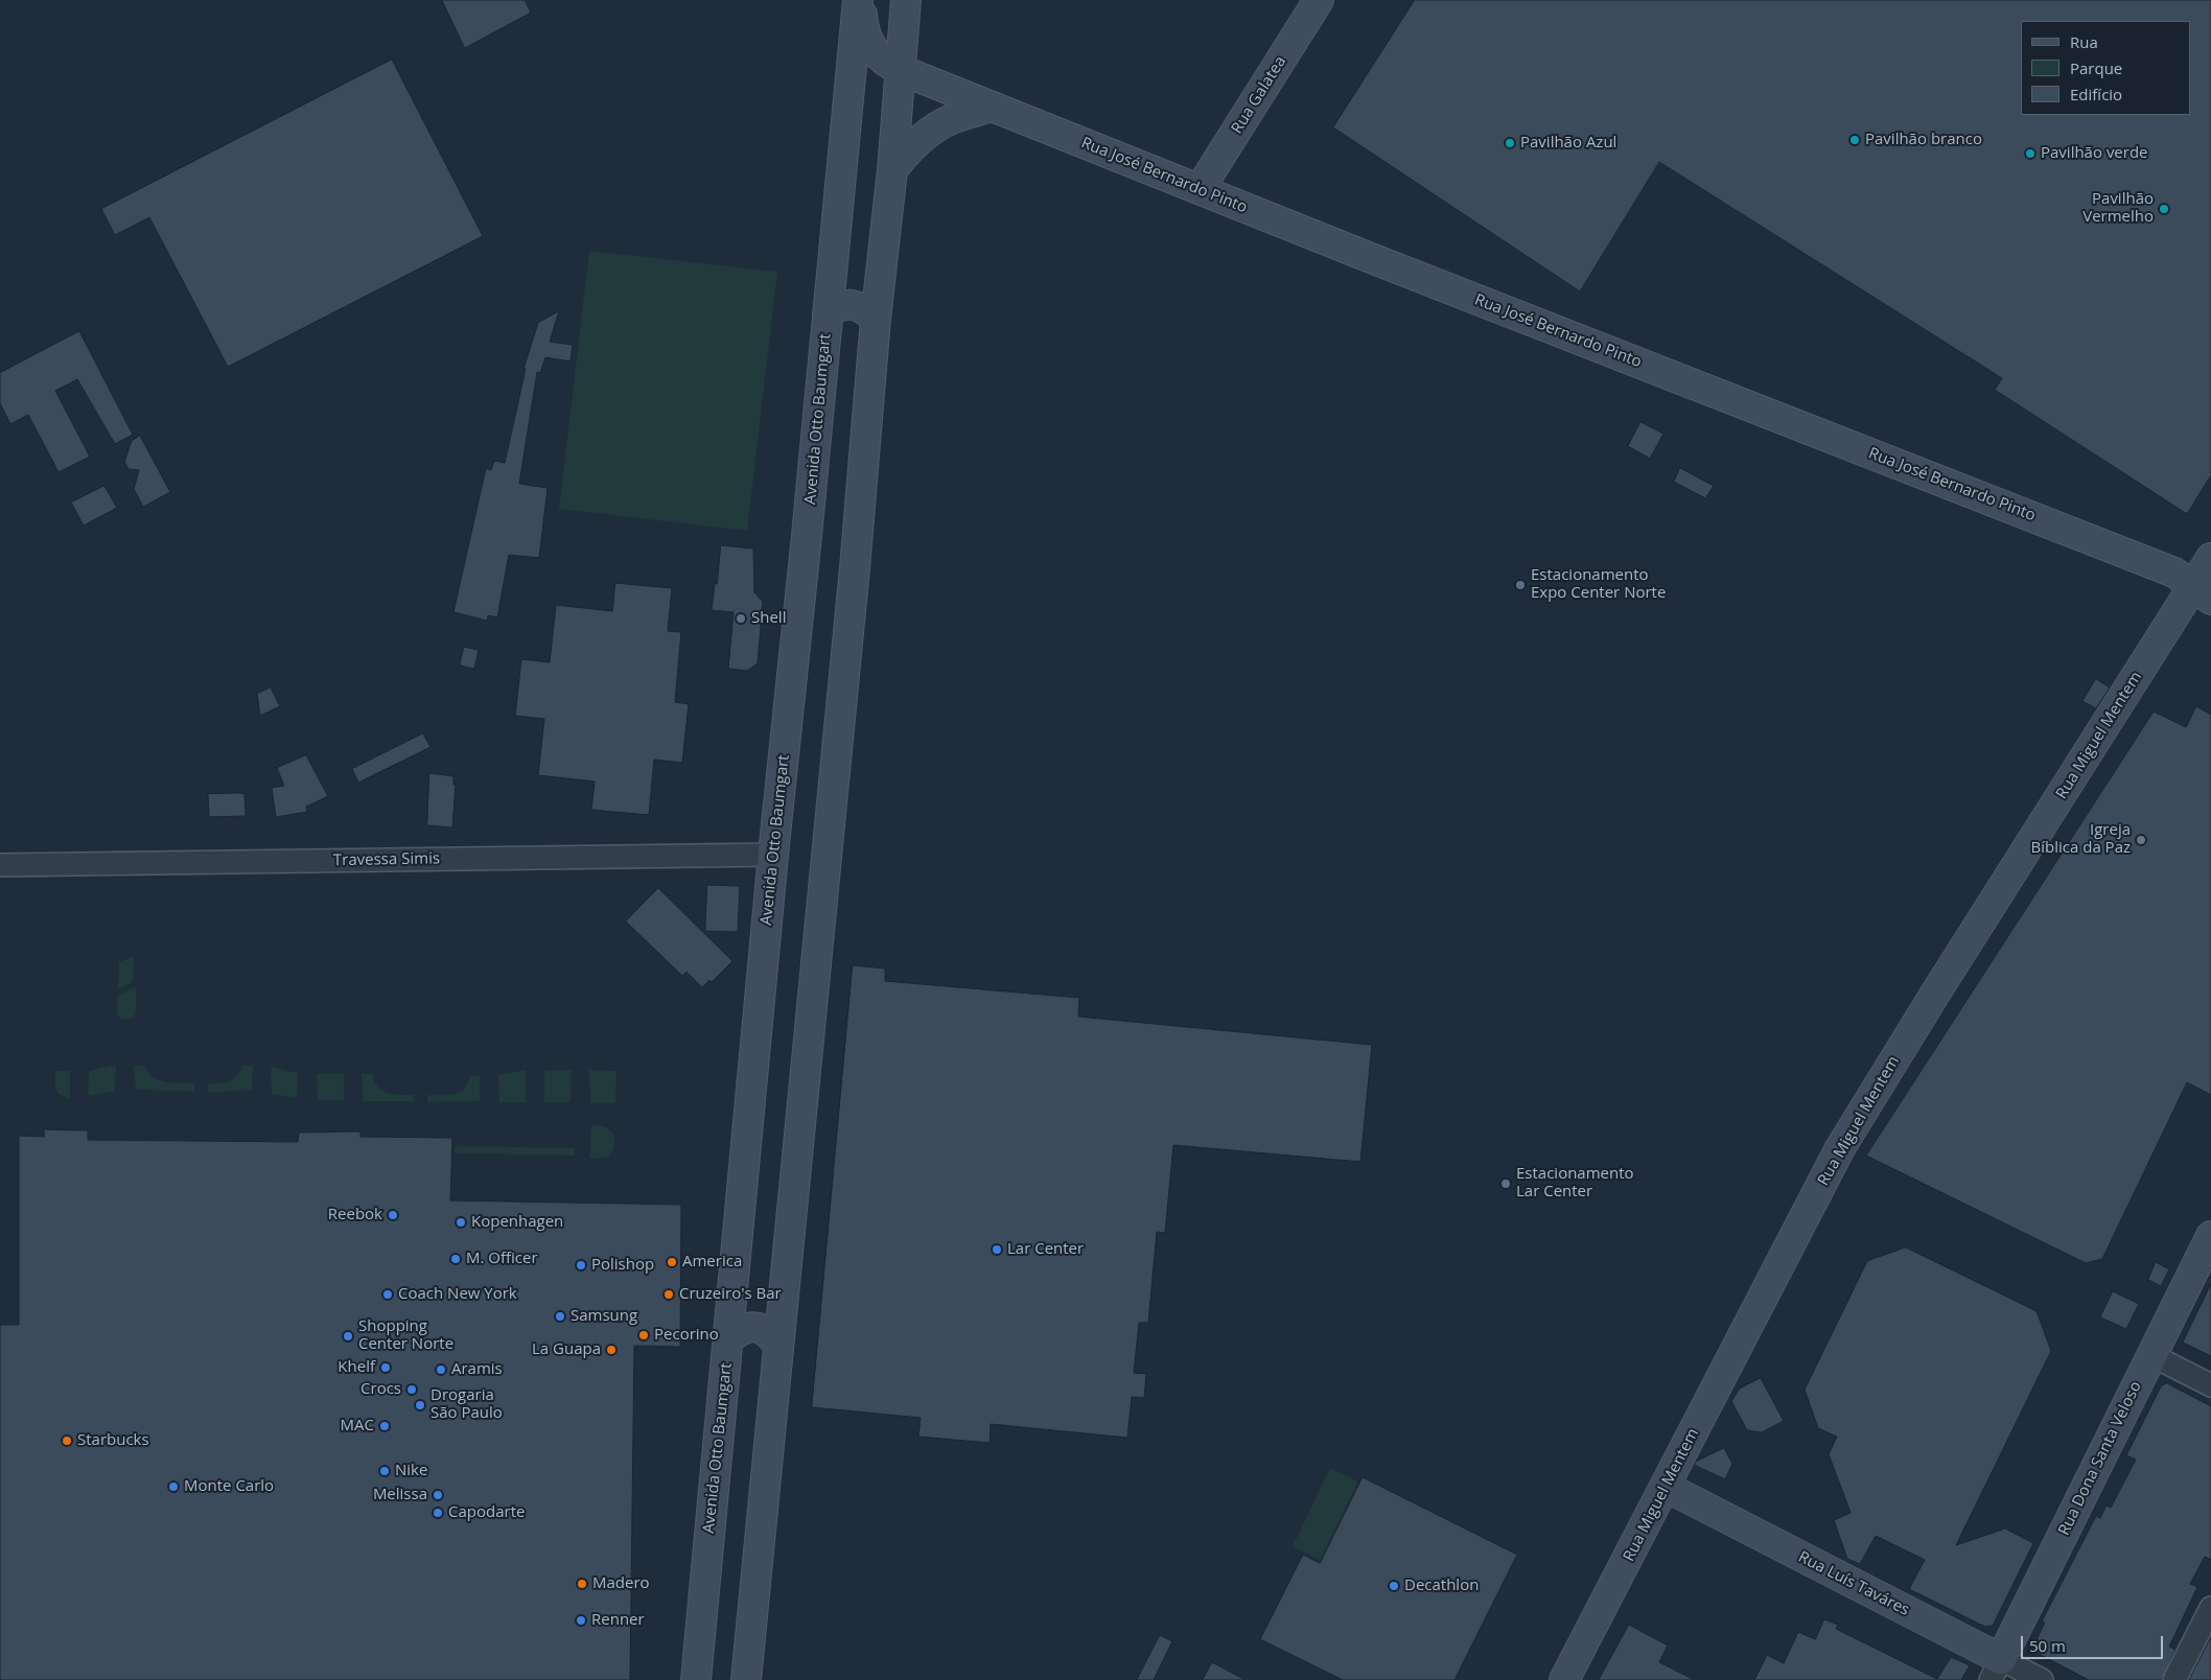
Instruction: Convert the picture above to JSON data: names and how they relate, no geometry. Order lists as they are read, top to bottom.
{
  "streets": {
    "main road": [
      "Rua Galatea",
      "Rua José Bernardo Pinto",
      "Avenida Otto Baumgart",
      "Rua Miguel Mentem",
      "Rua Dona Santa Veloso",
      "Rua Luís Taváres"
    ],
    "street": ["Travessa Simis"]
  },
  "crossings": [
    ["Rua Galatea", "Rua José Bernardo Pinto"],
    ["Rua José Bernardo Pinto", "Avenida Otto Baumgart"],
    ["Rua José Bernardo Pinto", "Rua Miguel Mentem"],
    ["Avenida Otto Baumgart", "Travessa Simis"],
    ["Rua Miguel Mentem", "Rua Luís Taváres"],
    ["Rua Dona Santa Veloso", "Rua Luís Taváres"]
  ],
  "places": [
    "Pavilhão branco",
    "Pavilhão Azul",
    "Pavilhão verde",
    "Pavilhão Vermelho",
    "Estacionamento Expo Center Norte",
    "Shell",
    "Igreja Bíblica da Paz",
    "Estacionamento Lar Center",
    "Reebok",
    "Kopenhagen",
    "Lar Center",
    "M. Officer",
    "America",
    "Polishop",
    "Coach New York",
    "Cruzeiro's Bar",
    "Samsung",
    "Pecorino",
    "Shopping Center Norte",
    "La Guapa",
    "Khelf",
    "Aramis",
    "Crocs",
    "Drogaria São Paulo",
    "MAC",
    "Starbucks",
    "Nike",
    "Monte Carlo",
    "Melissa",
    "Capodarte",
    "Madero",
    "Decathlon",
    "Renner"
  ],
  "legend": ["Rua", "Parque", "Edifício"],
  "scale_bar": "50 m"
}
